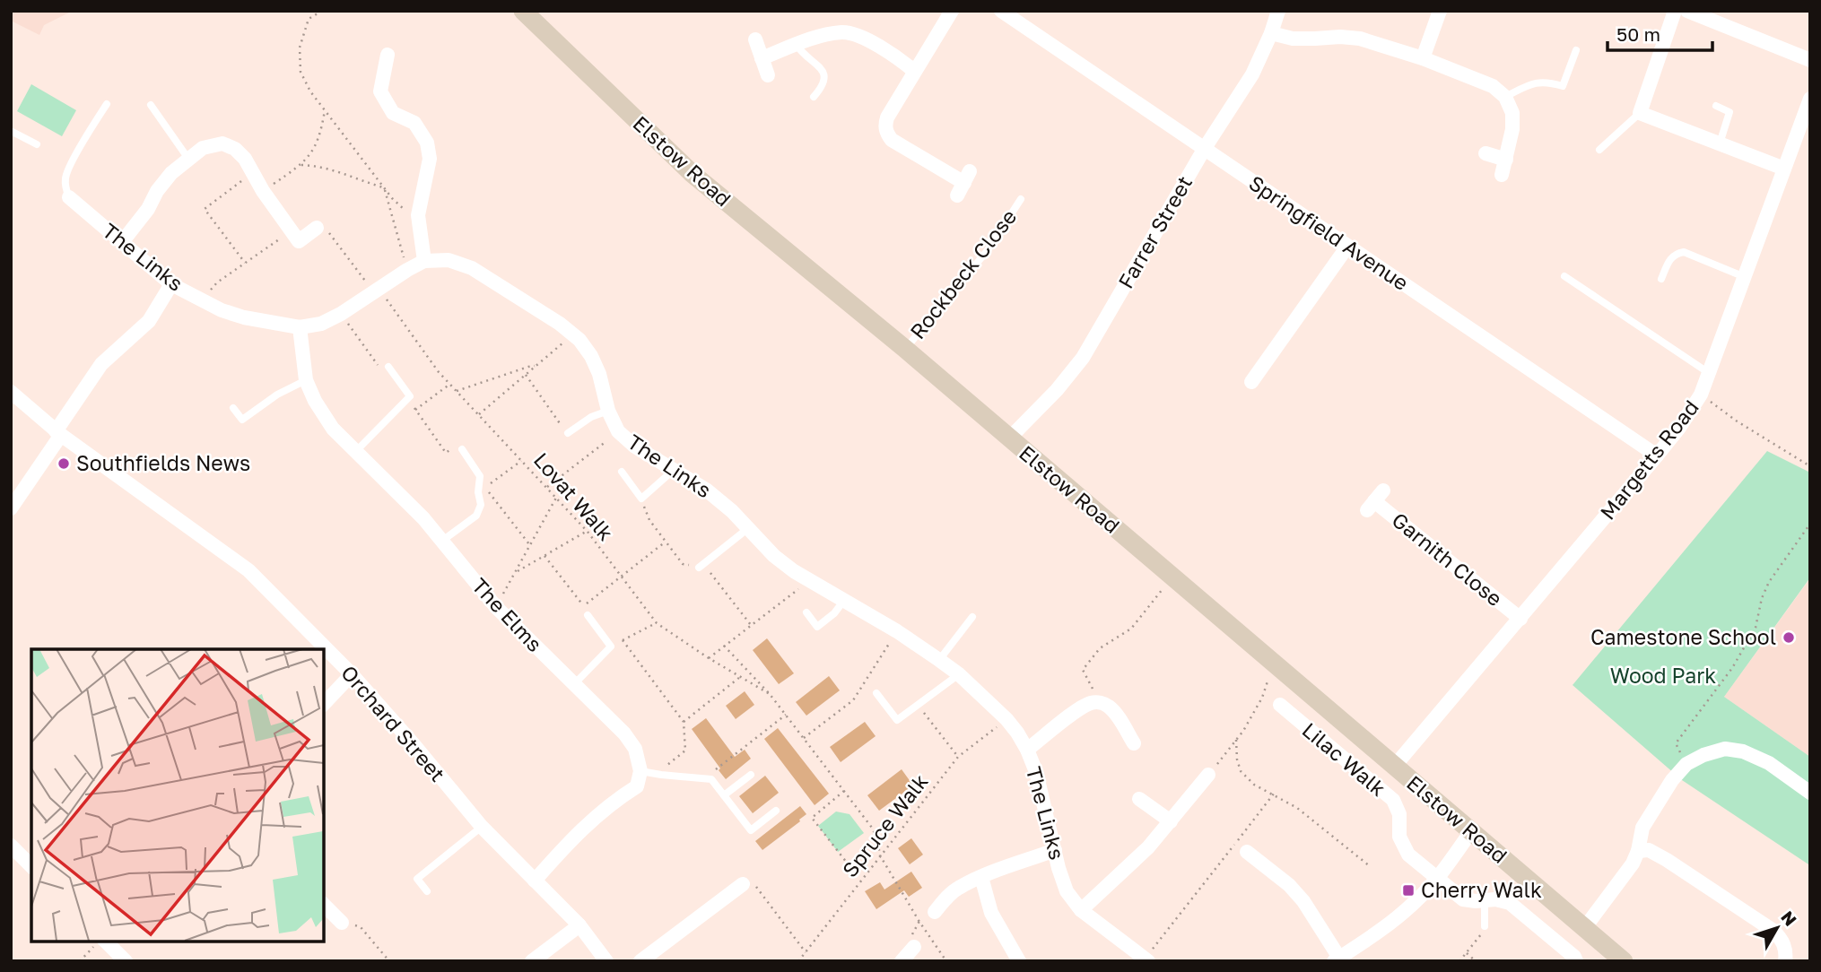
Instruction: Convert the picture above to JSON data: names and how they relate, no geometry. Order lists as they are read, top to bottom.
{
  "streets": {
    "street": [
      "Elstow Road",
      "Farrer Street",
      "Springfield Avenue",
      "The Links",
      "Margetts Road",
      "Garnith Close",
      "The Elms",
      "Orchard Street",
      "Lilac Walk"
    ],
    "lane": ["Rockbeck Close"],
    "path": ["Lovat Walk", "Spruce Walk"]
  },
  "crossings": [
    ["Elstow Road", "Farrer Street"],
    ["Elstow Road", "Rockbeck Close"],
    ["Elstow Road", "Margetts Road"],
    ["Farrer Street", "Springfield Avenue"],
    ["Springfield Avenue", "Margetts Road"],
    ["The Links", "Lovat Walk"],
    ["The Links", "The Elms"],
    ["The Links", "Spruce Walk"],
    ["Margetts Road", "Garnith Close"],
    ["Lovat Walk", "Spruce Walk"]
  ],
  "parks": ["Wood Park"],
  "places": {
    "other": ["Southfields News", "Camestone School"],
    "transit": ["Cherry Walk"]
  },
  "scale_bar": "50 m",
  "north": "top right"
}
